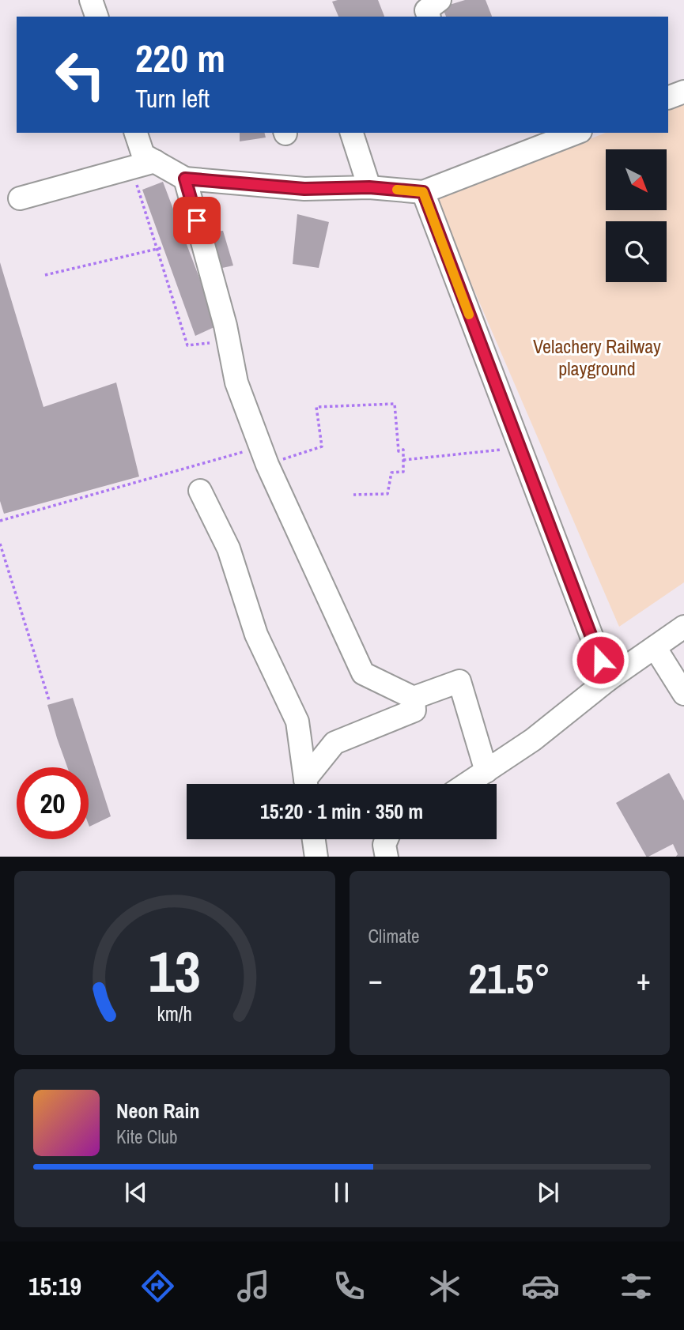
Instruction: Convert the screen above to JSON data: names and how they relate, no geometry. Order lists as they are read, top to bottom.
{
  "parks": ["Velachery Railway playground"],
  "north": "bottom right",
  "page": {
    "turn": ["220 m", "Turn left"],
    "limit": "20",
    "trip": "15:20 · 1 min · 350 m",
    "tile": "Climate",
    "heat": ["−", "21.5°", "+"],
    "song": ["Neon Rain", "Kite Club"],
    "tabs": "15:19",
    "gauge": ["13", "km/h"]
  }
}
